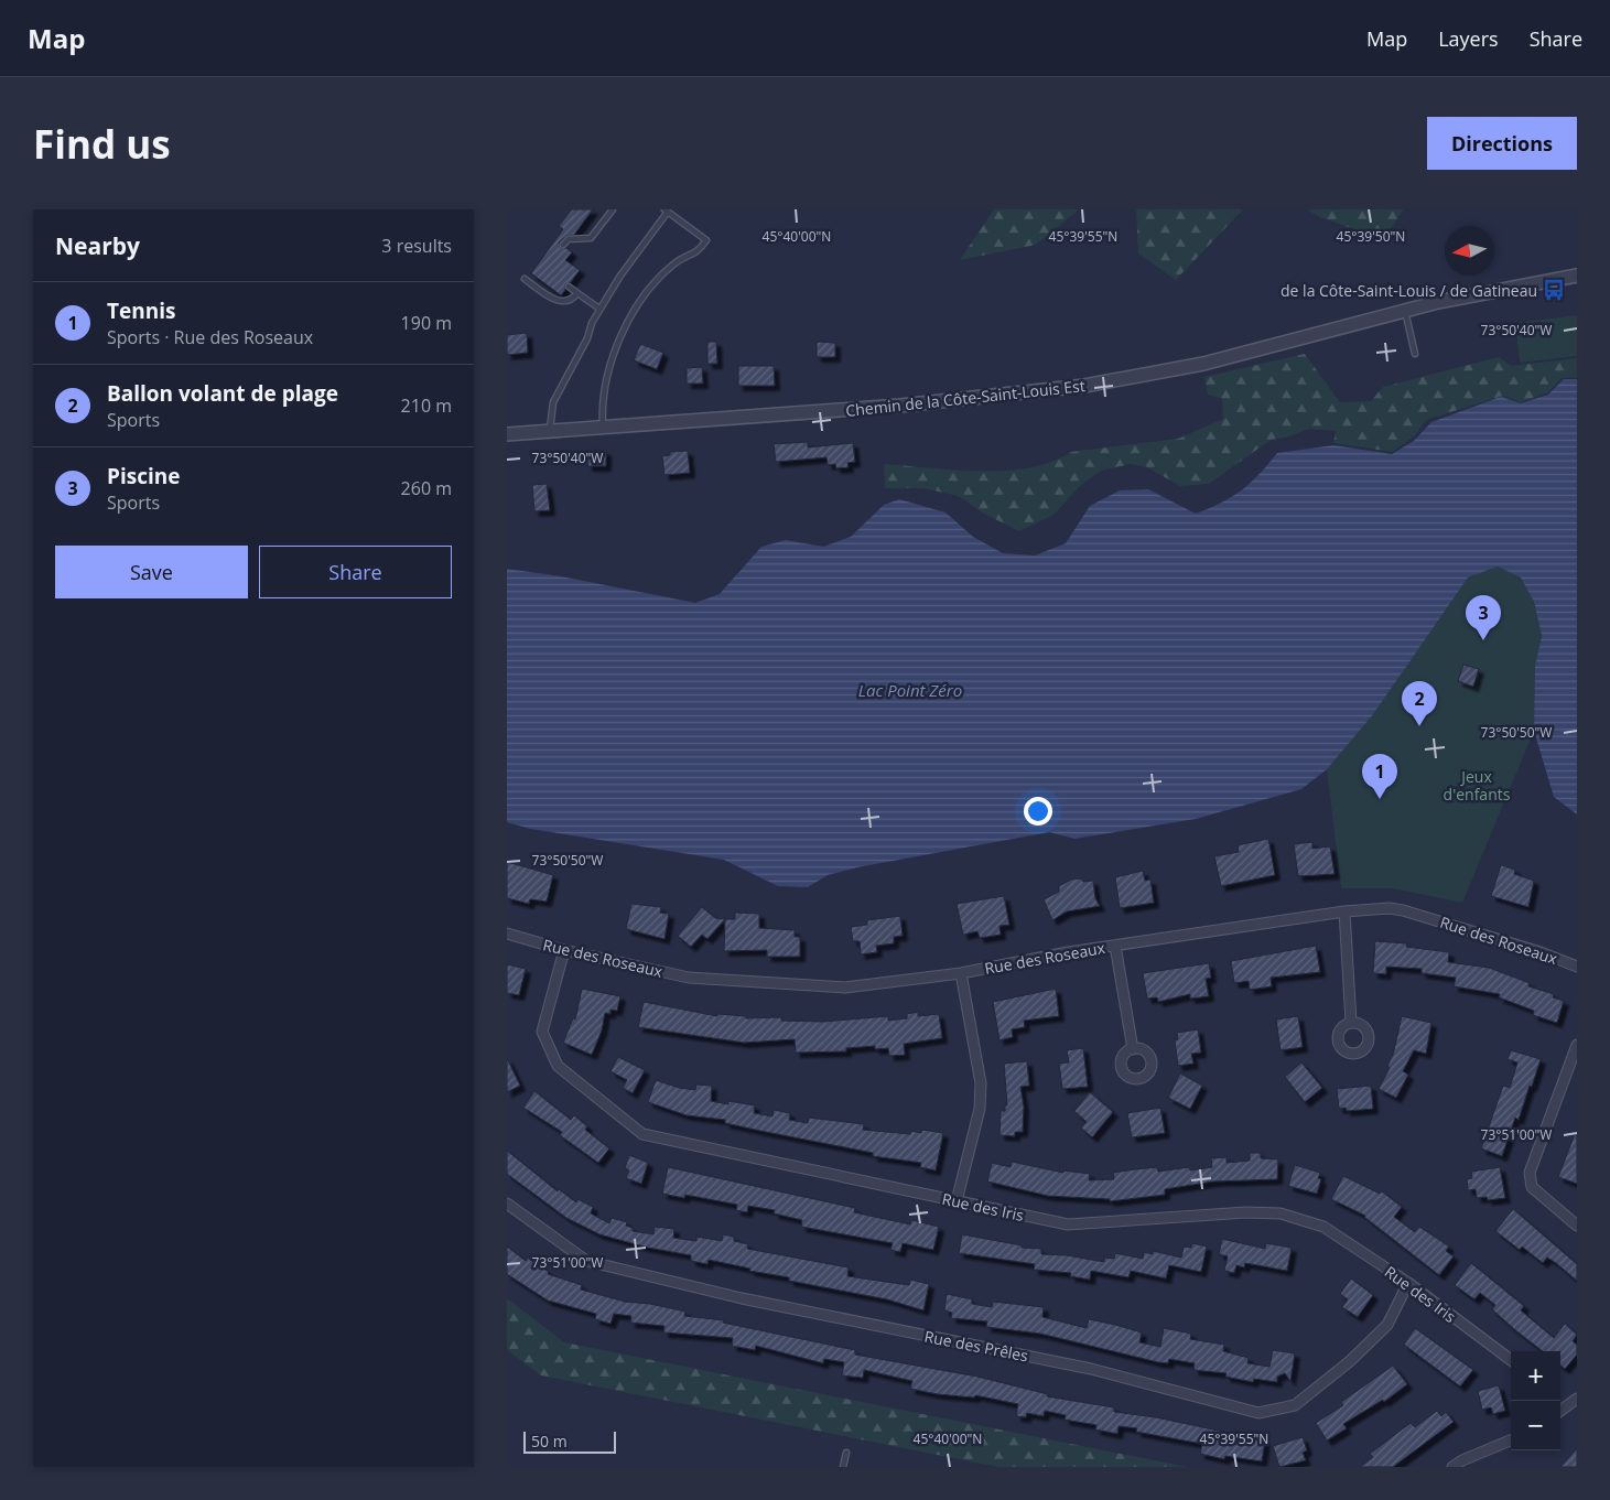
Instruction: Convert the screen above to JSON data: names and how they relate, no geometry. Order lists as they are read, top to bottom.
{
  "streets": {
    "street": [
      "Chemin de la Côte-Saint-Louis Est",
      "Rue des Roseaux",
      "Rue des Iris",
      "Rue des Prêles"
    ]
  },
  "crossings": [
    ["Rue des Roseaux", "Rue des Iris"],
    ["Rue des Iris", "Rue des Prêles"]
  ],
  "water": ["Lac Point Zéro"],
  "parks": ["Jeux d'enfants"],
  "places": {
    "bus stop": ["de la Côte-Saint-Louis / de Gatineau"]
  },
  "scale_bar": "50 m",
  "north": "left",
  "page": {
    "header": "Map",
    "nav": ["Map", "Layers", "Share"],
    "buttons": [
      "Directions",
      ["Save", "Share"]
    ],
    "title": "Find us",
    "heading": ["Nearby", "3 results"],
    "list": [
      {
        "mark": "1",
        "name": "Tennis",
        "note": "Sports · Rue des Roseaux",
        "value": "190 m"
      },
      {
        "mark": "2",
        "name": "Ballon volant de plage",
        "note": "Sports",
        "value": "210 m"
      },
      {
        "mark": "3",
        "name": "Piscine",
        "note": "Sports",
        "value": "260 m"
      }
    ],
    "pins": ["3", "2", "1"],
    "map_buttons": ["+", "−"],
    "scale": "50 m"
  },
  "coordinates": [
    "45°40'00\"N",
    "45°39'55\"N",
    "45°39'50\"N",
    "73°50'40\"W",
    "73°50'50\"W",
    "73°51'00\"W"
  ]
}
